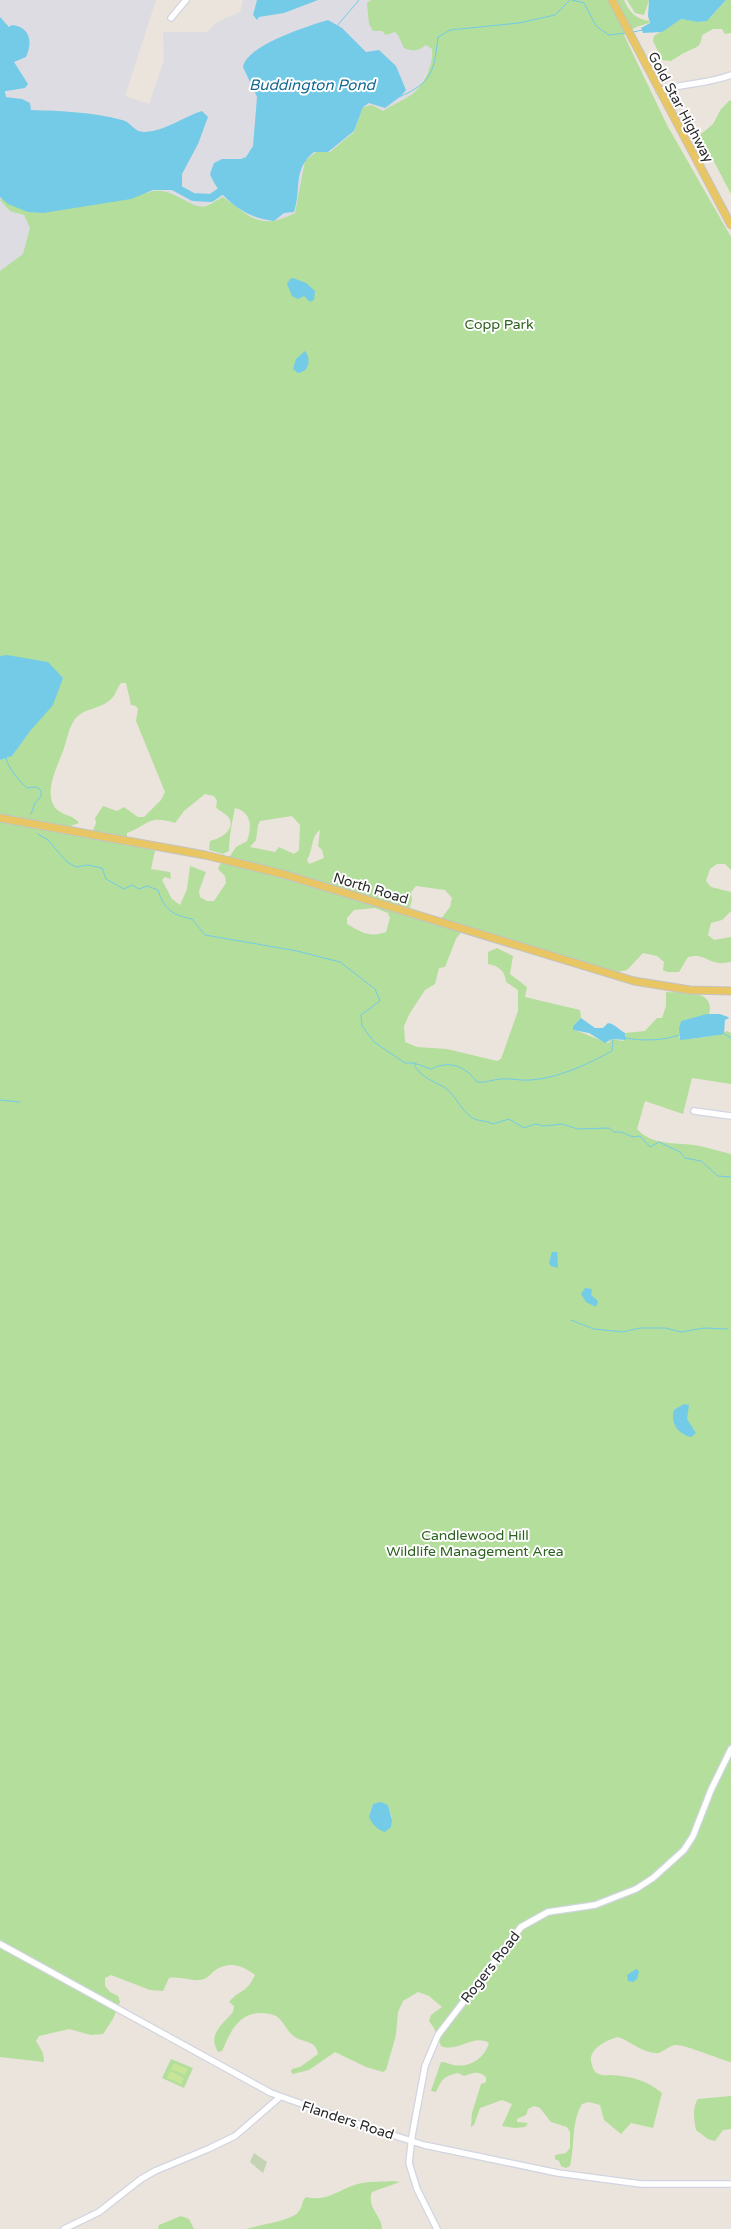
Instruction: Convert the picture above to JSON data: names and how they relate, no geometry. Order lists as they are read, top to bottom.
{
  "streets": {
    "main road": ["Gold Star Highway", "North Road"],
    "street": ["Rogers Road", "Flanders Road"]
  },
  "crossings": [
    ["Rogers Road", "Flanders Road"]
  ],
  "water": ["Buddington Pond"],
  "parks": ["Copp Park", "Candlewood Hill Wildlife Management Area"]
}
